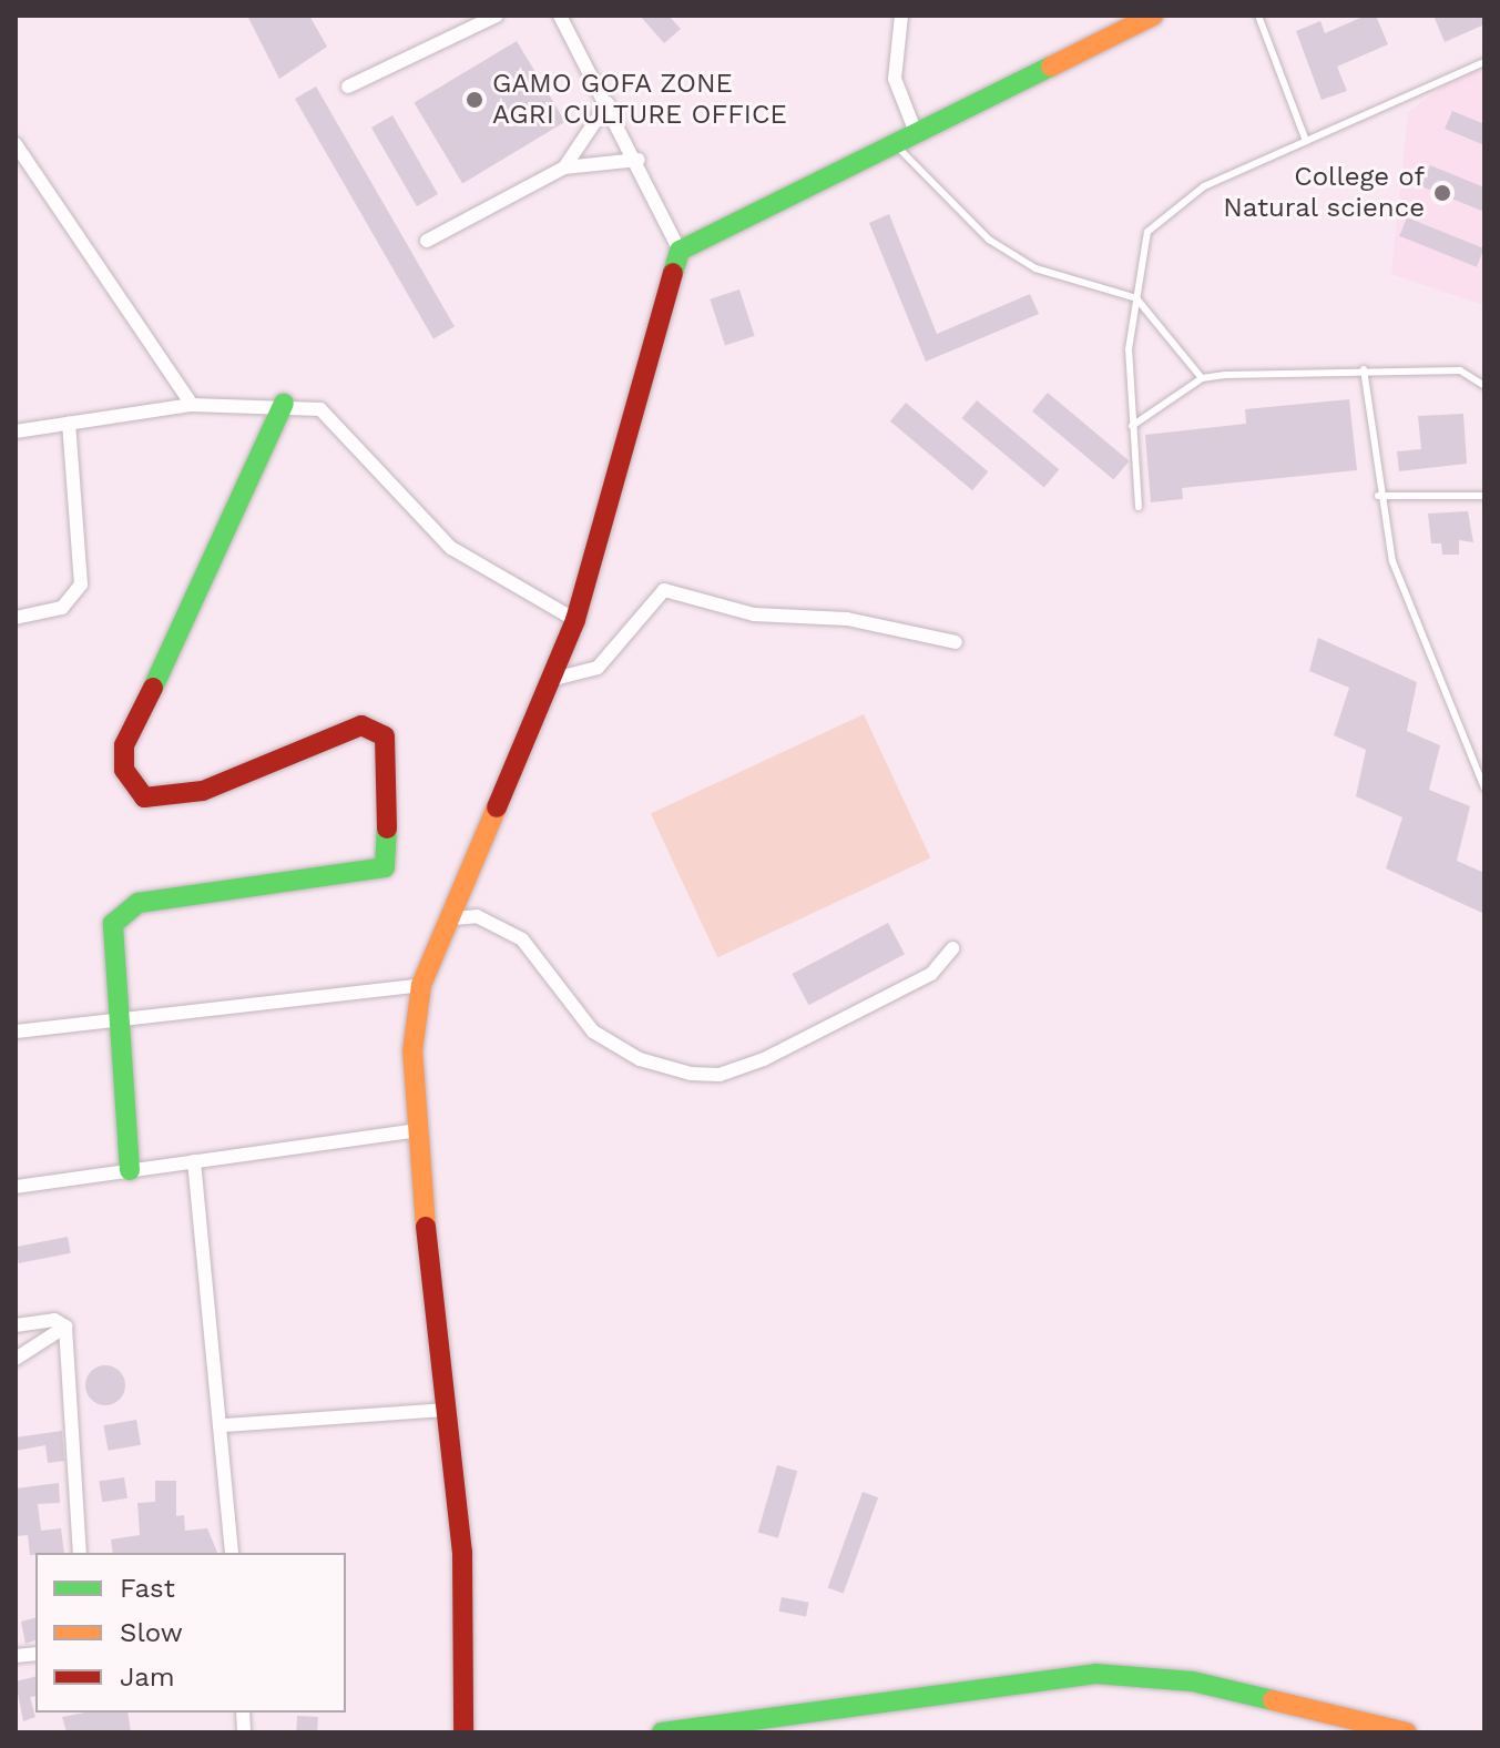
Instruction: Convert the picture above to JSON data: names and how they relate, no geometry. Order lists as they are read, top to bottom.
{
  "places": ["GAMO GOFA ZONE AGRI CULTURE OFFICE", "College of Natural science"],
  "legend": ["Fast", "Slow", "Jam"]
}
